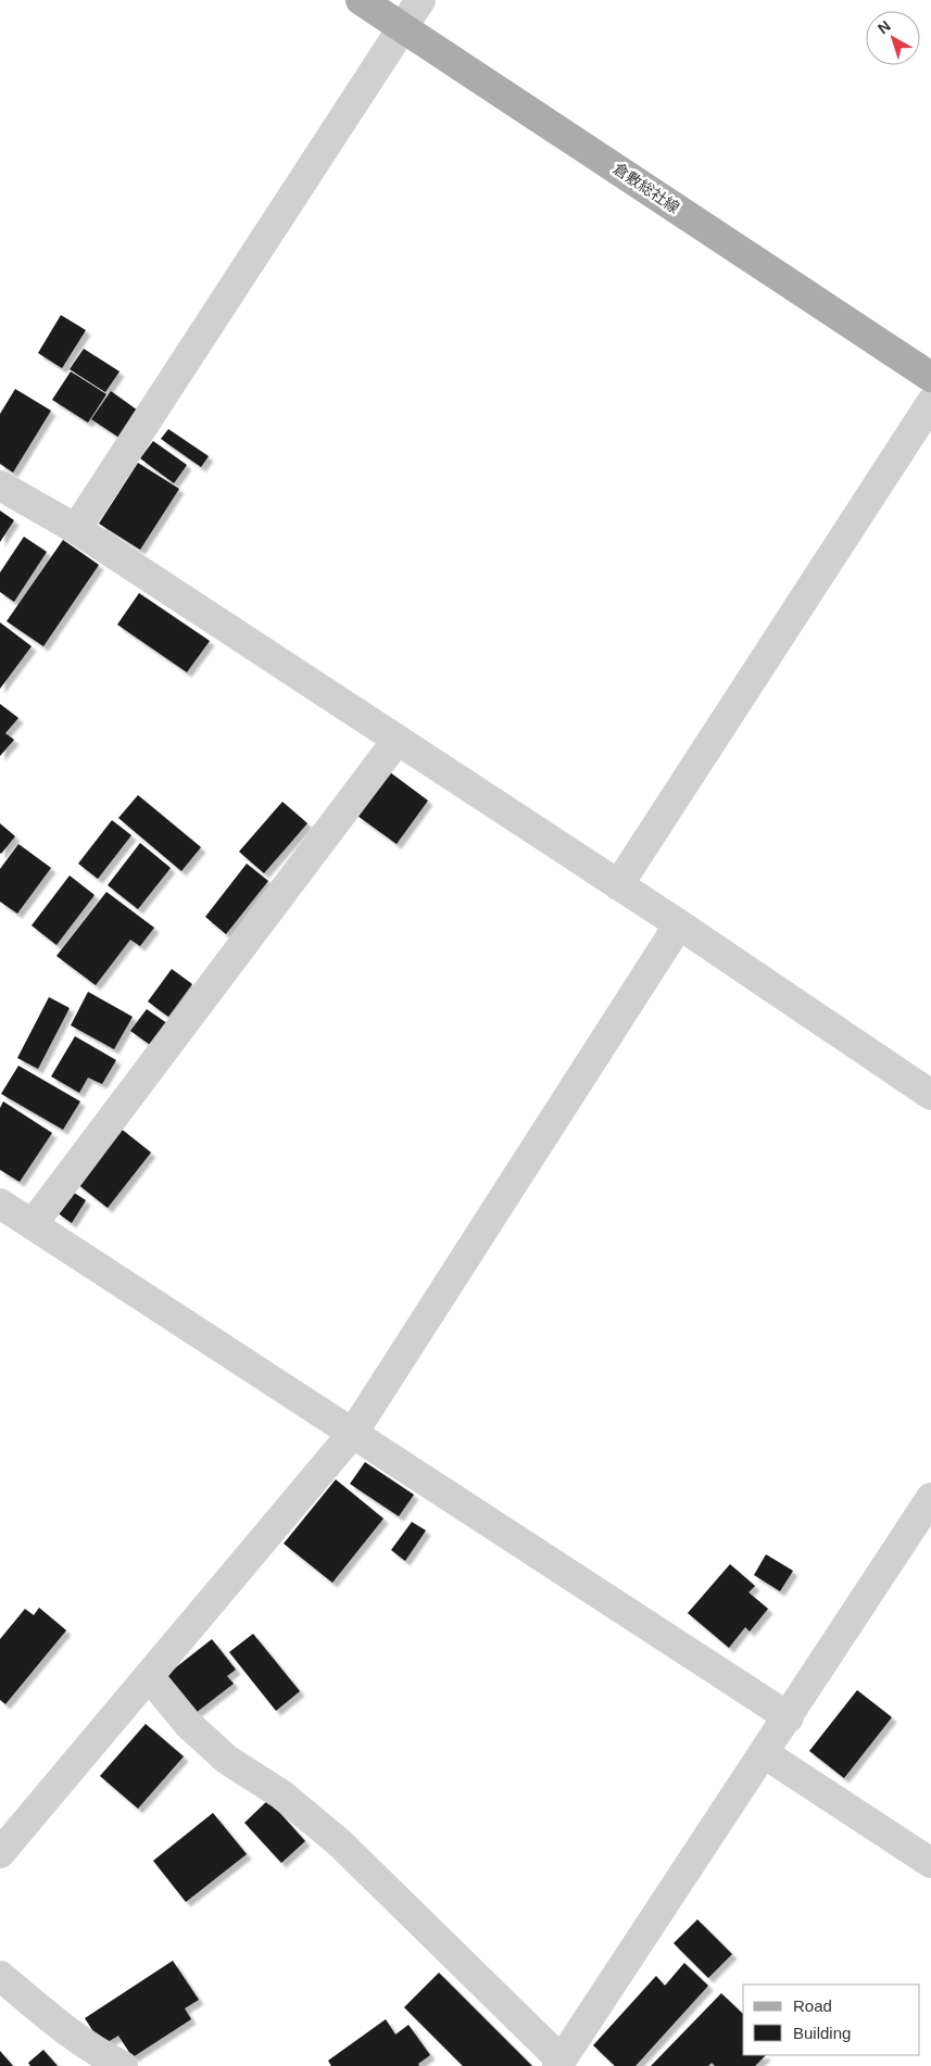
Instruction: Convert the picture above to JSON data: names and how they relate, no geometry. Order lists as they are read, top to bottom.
{
  "streets": {
    "main road": ["倉敷総社線"]
  },
  "legend": ["Road", "Building"],
  "north": "top left"
}
